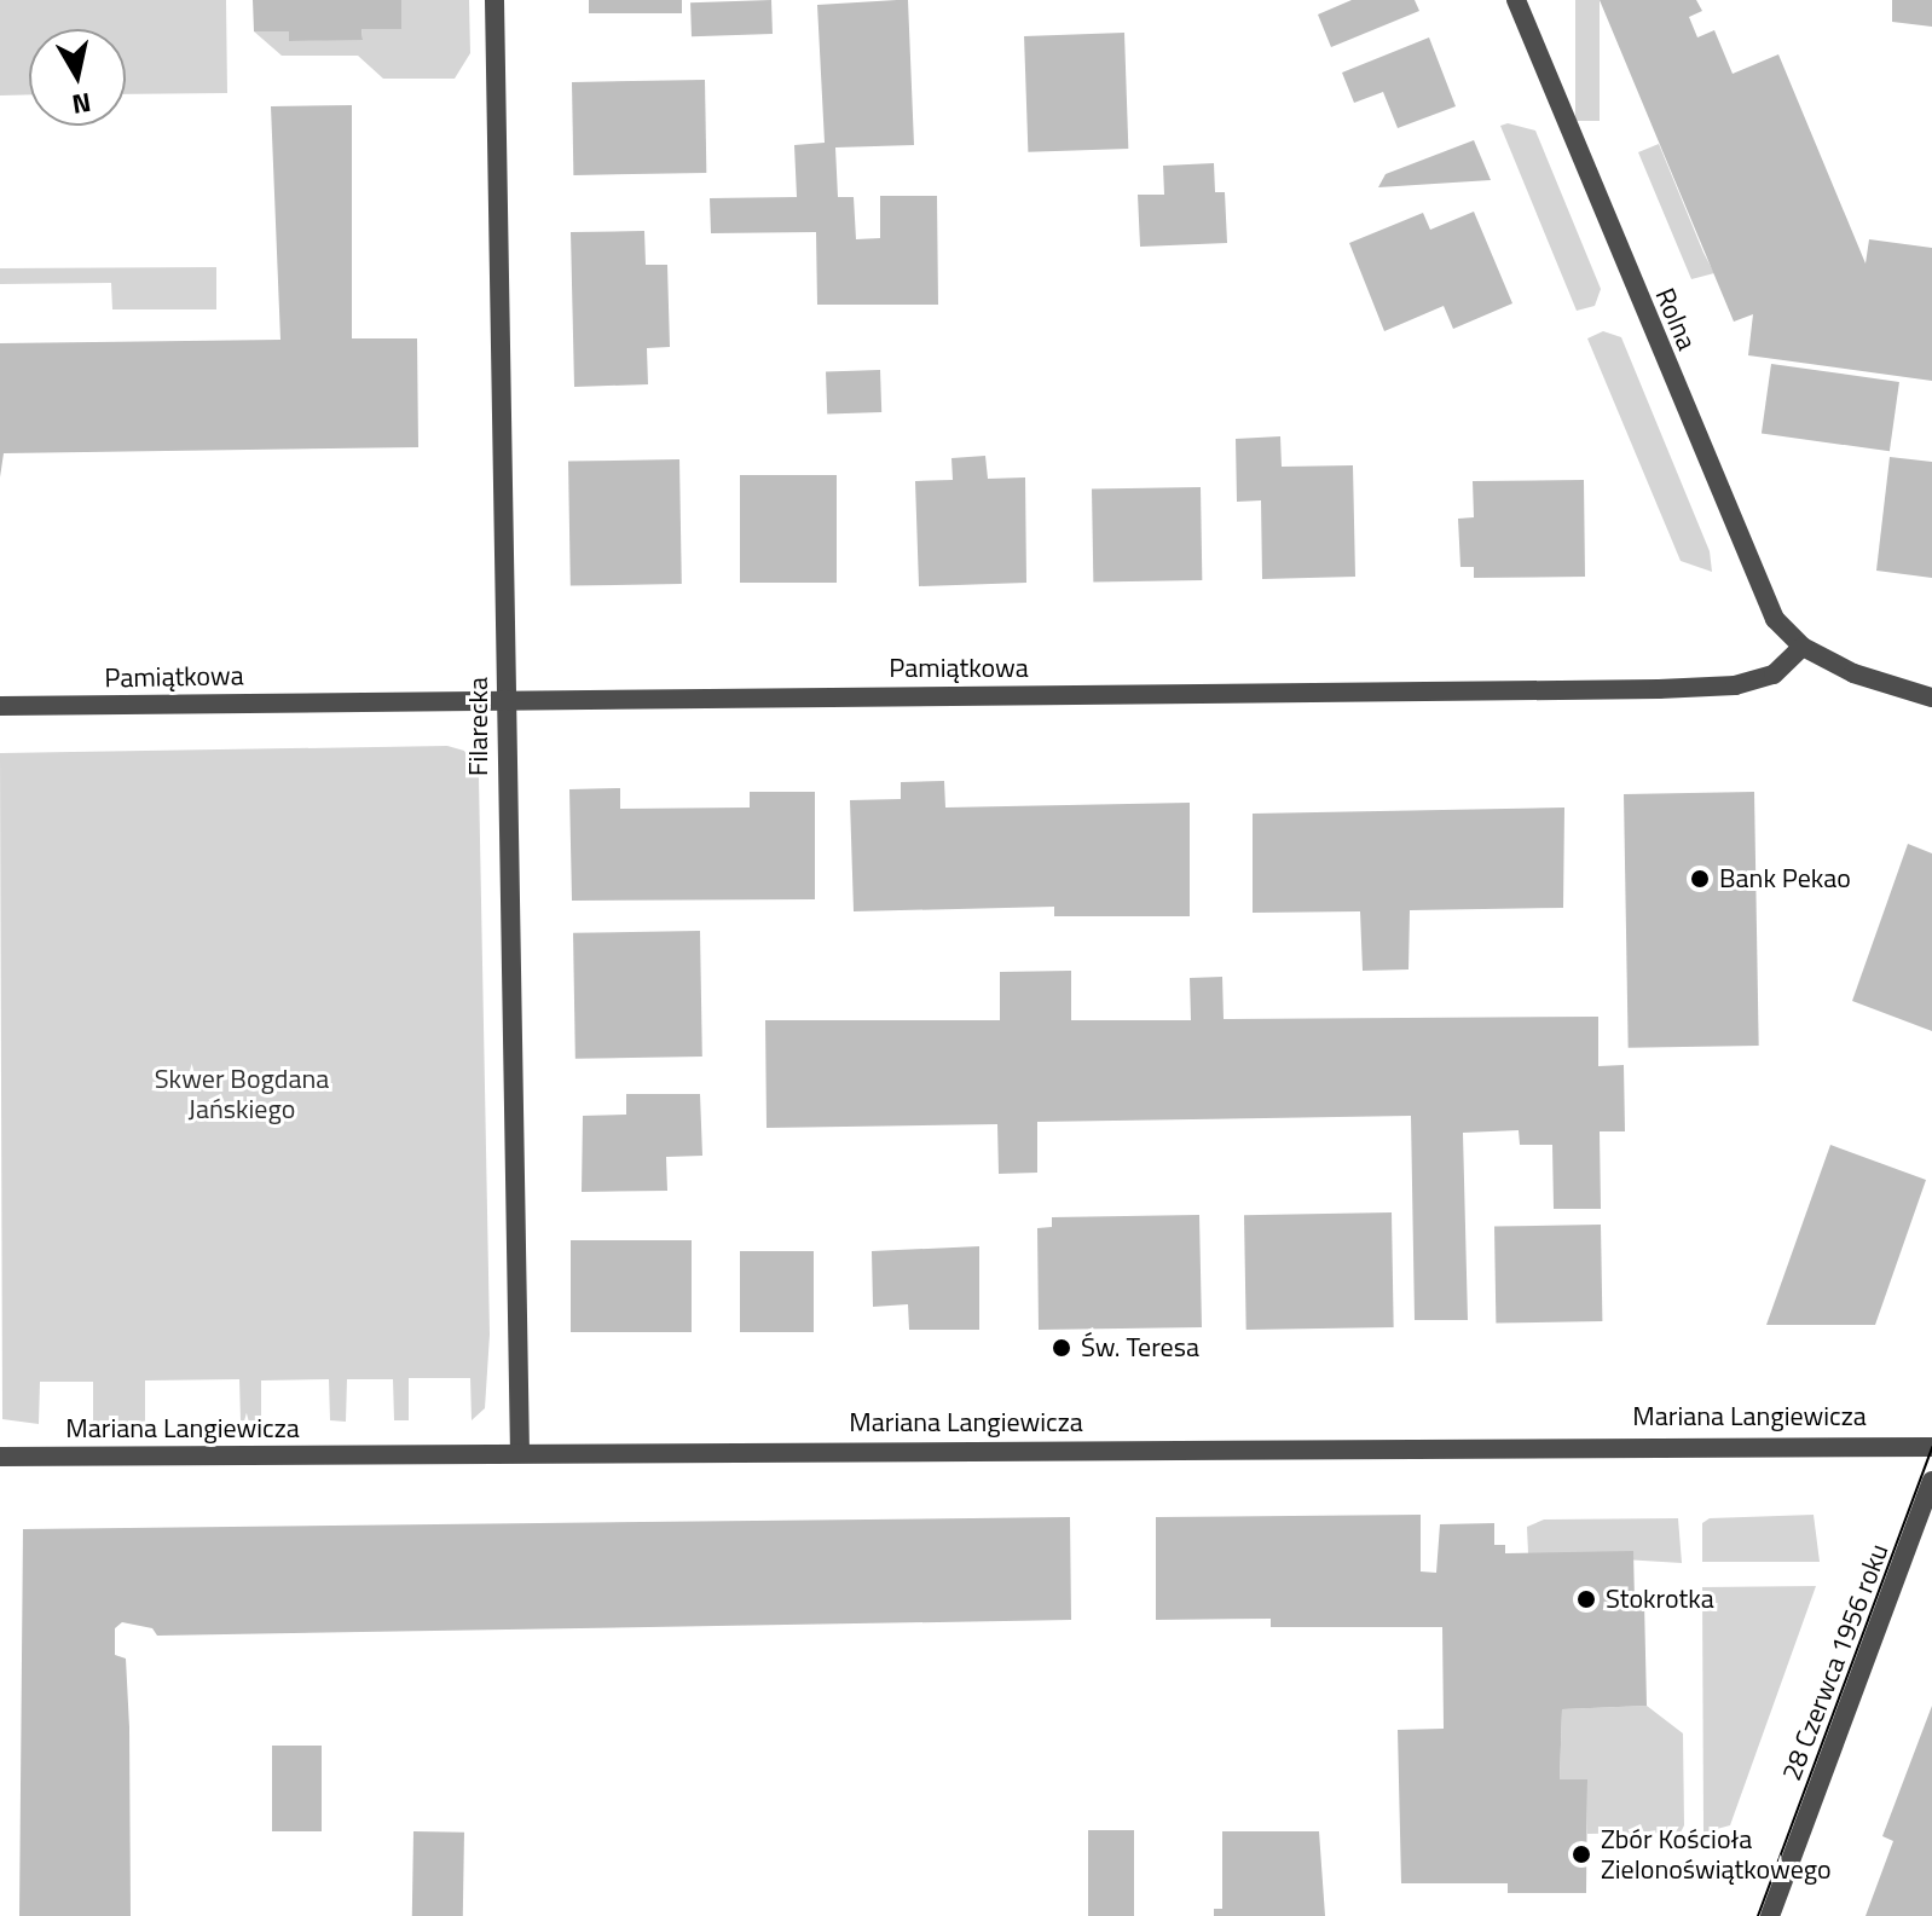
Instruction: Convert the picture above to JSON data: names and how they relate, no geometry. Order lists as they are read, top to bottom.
{
  "streets": {
    "street": [
      "Rolna",
      "Pamiątkowa",
      "Filarecka",
      "Mariana Langiewicza",
      "28 Czerwca 1956 roku"
    ]
  },
  "crossings": [
    ["Rolna", "Pamiątkowa"],
    ["Pamiątkowa", "Filarecka"],
    ["Filarecka", "Mariana Langiewicza"]
  ],
  "parks": ["Skwer Bogdana Jańskiego"],
  "places": [
    "Bank Pekao",
    "Św. Teresa",
    "Stokrotka",
    "Zbór Kościoła Zielonoświątkowego"
  ],
  "north": "bottom"
}
